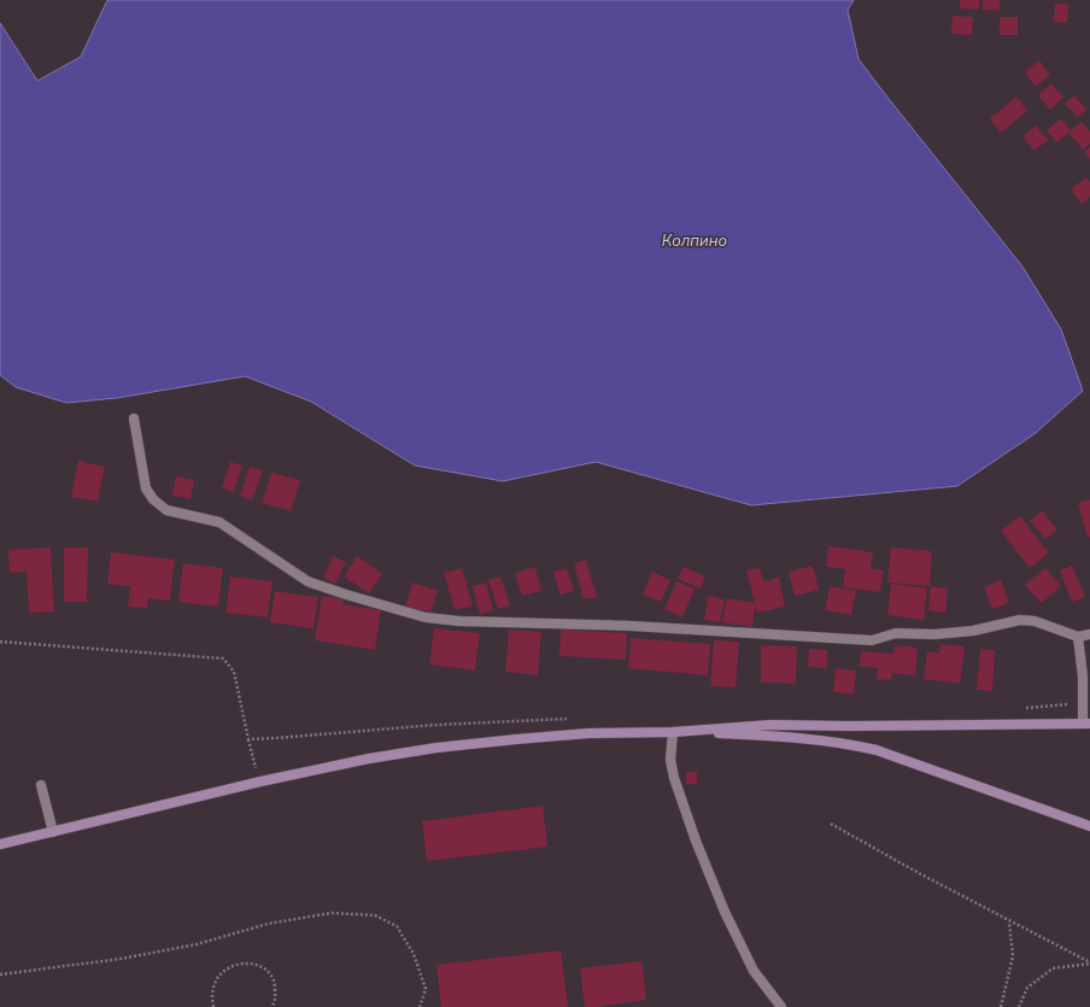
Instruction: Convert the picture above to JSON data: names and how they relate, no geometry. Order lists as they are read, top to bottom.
{
  "water": ["Колпино"]
}
